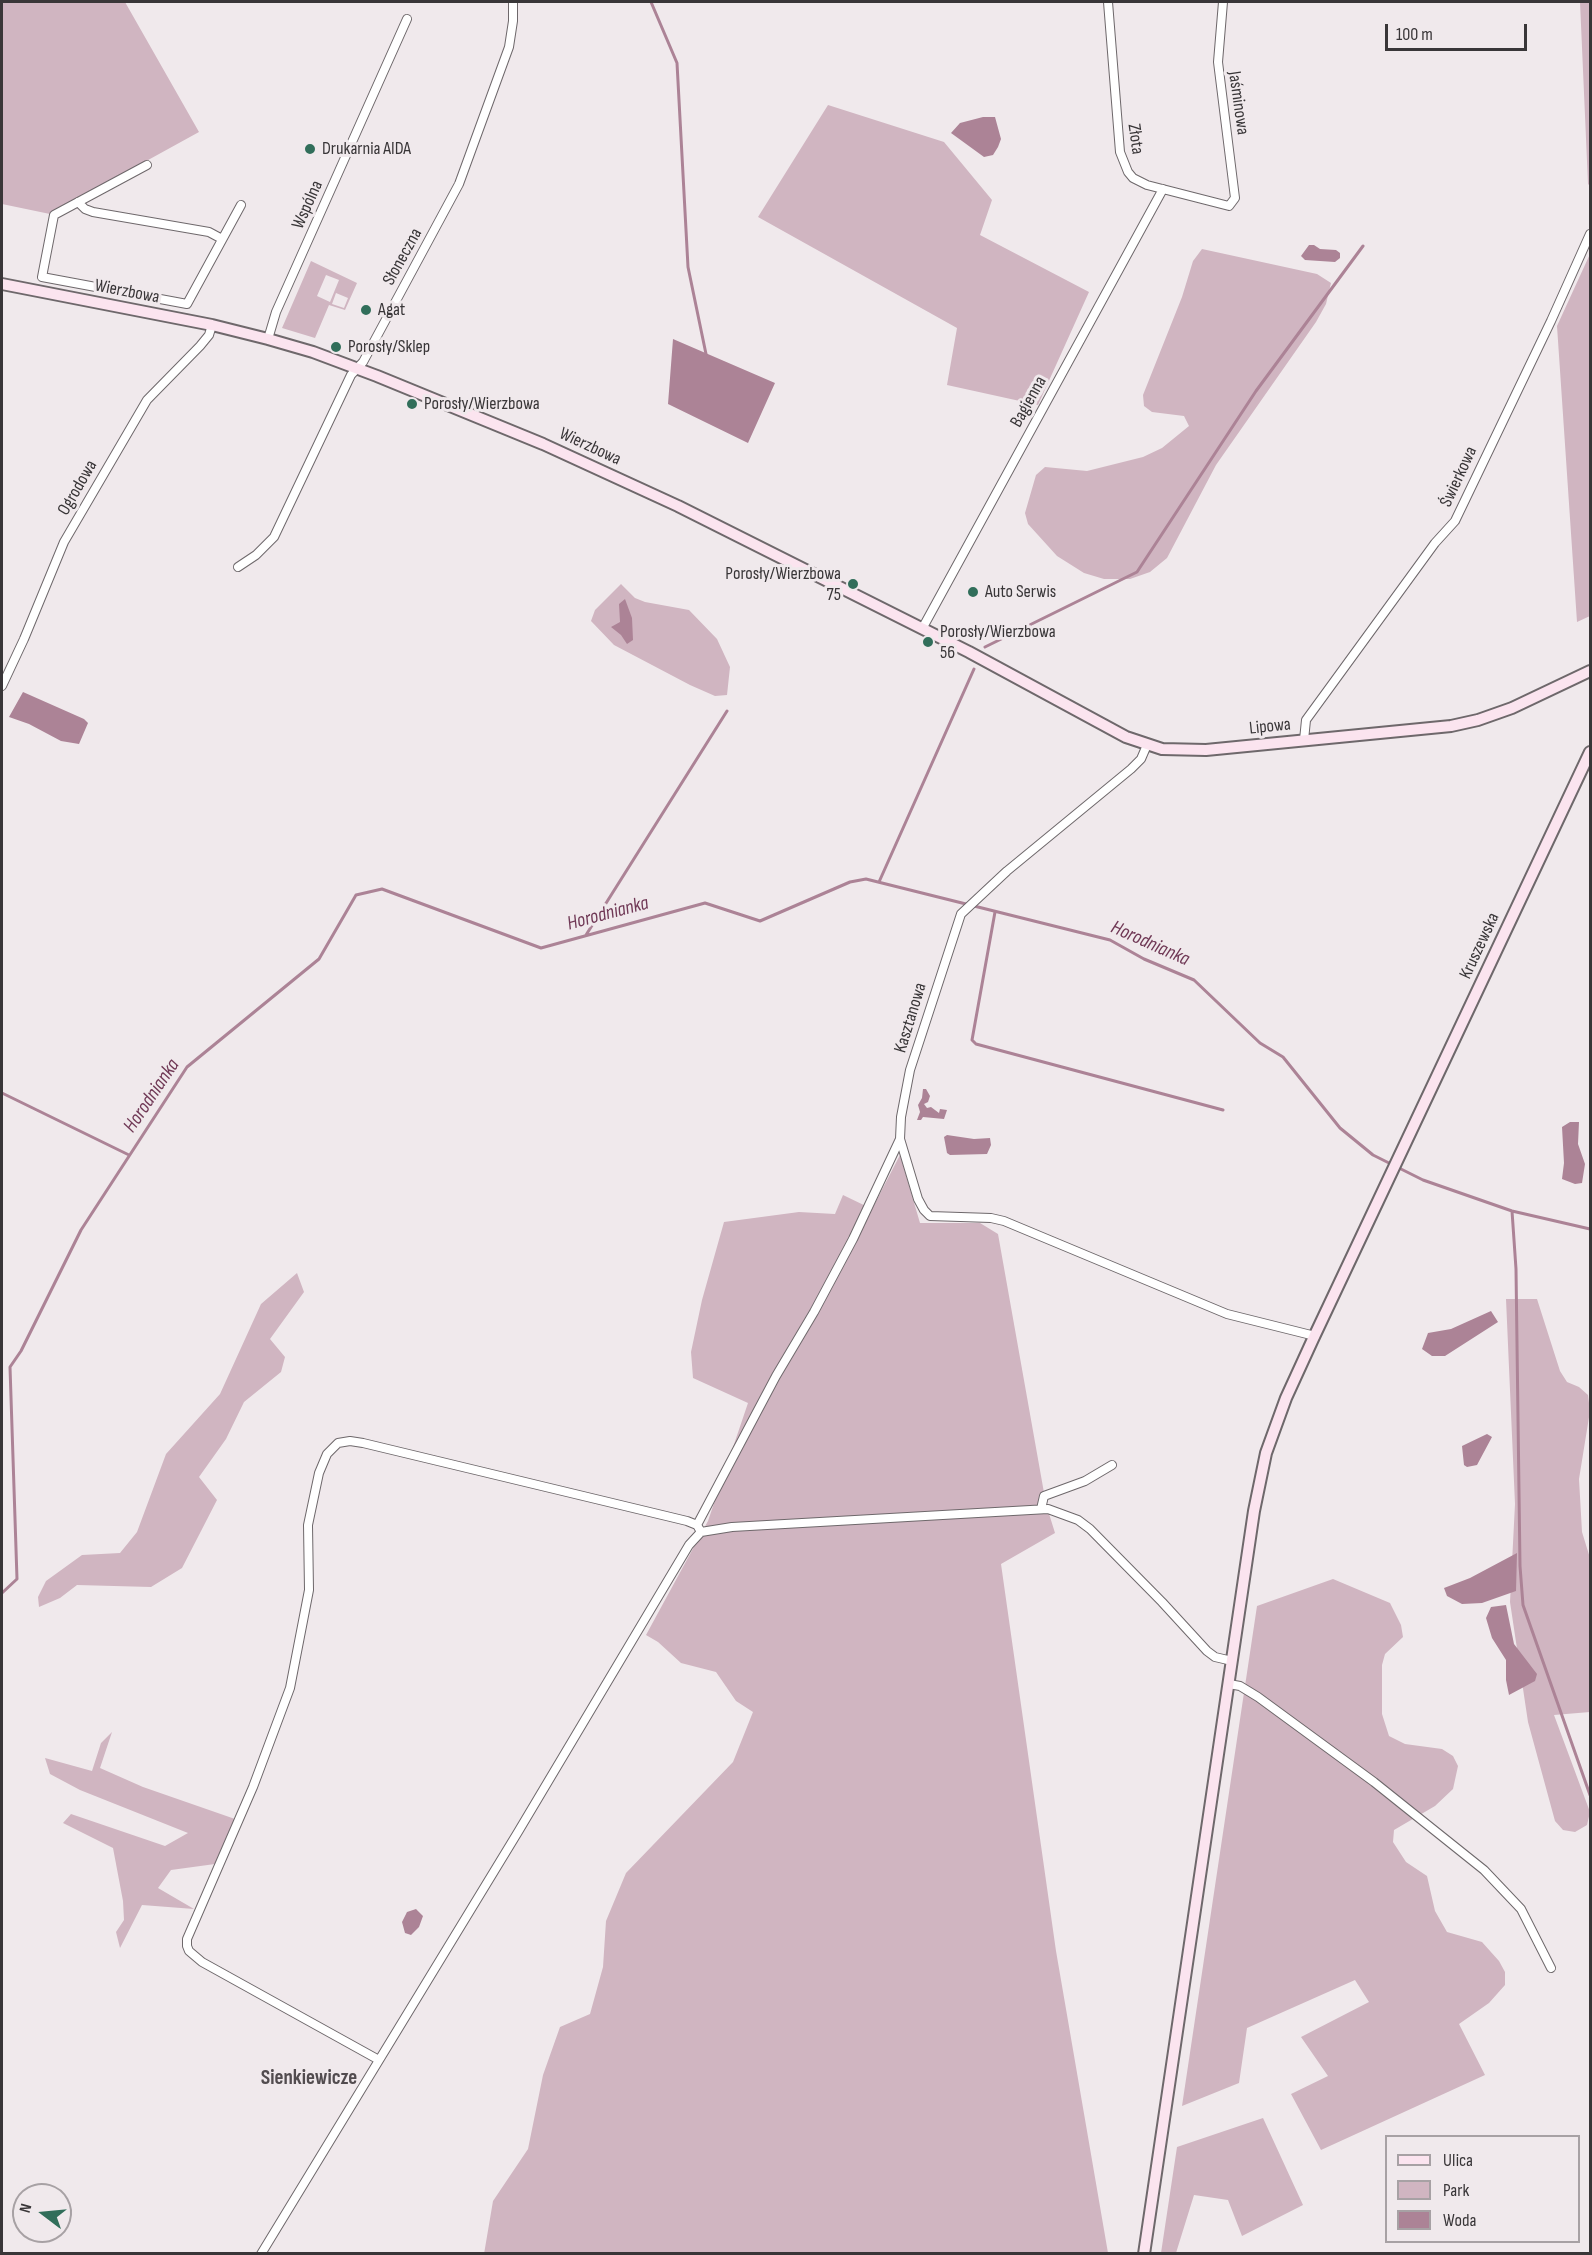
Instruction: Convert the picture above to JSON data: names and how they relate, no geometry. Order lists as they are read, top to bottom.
{
  "streets": {
    "street": [
      "Jaśminowa",
      "Złota",
      "Wspólna",
      "Słoneczna",
      "Wierzbowa",
      "Bagienna",
      "Świerkowa",
      "Ogrodowa",
      "Lipowa",
      "Kruszewska",
      "Kasztanowa"
    ]
  },
  "crossings": [
    ["Jaśminowa", "Złota"],
    ["Złota", "Bagienna"],
    ["Wspólna", "Wierzbowa"],
    ["Słoneczna", "Wierzbowa"],
    ["Wierzbowa", "Bagienna"],
    ["Wierzbowa", "Ogrodowa"],
    ["Wierzbowa", "Lipowa"],
    ["Świerkowa", "Lipowa"],
    ["Lipowa", "Kasztanowa"]
  ],
  "districts": ["Sienkiewicze"],
  "water": ["Horodnianka"],
  "places": [
    "Drukarnia AIDA",
    "Agat",
    "Porosły/Sklep",
    "Porosły/Wierzbowa",
    "Porosły/Wierzbowa 75",
    "Auto Serwis",
    "Porosły/Wierzbowa 56"
  ],
  "legend": ["Ulica", "Park", "Woda"],
  "scale_bar": "100 m",
  "north": "left"
}
